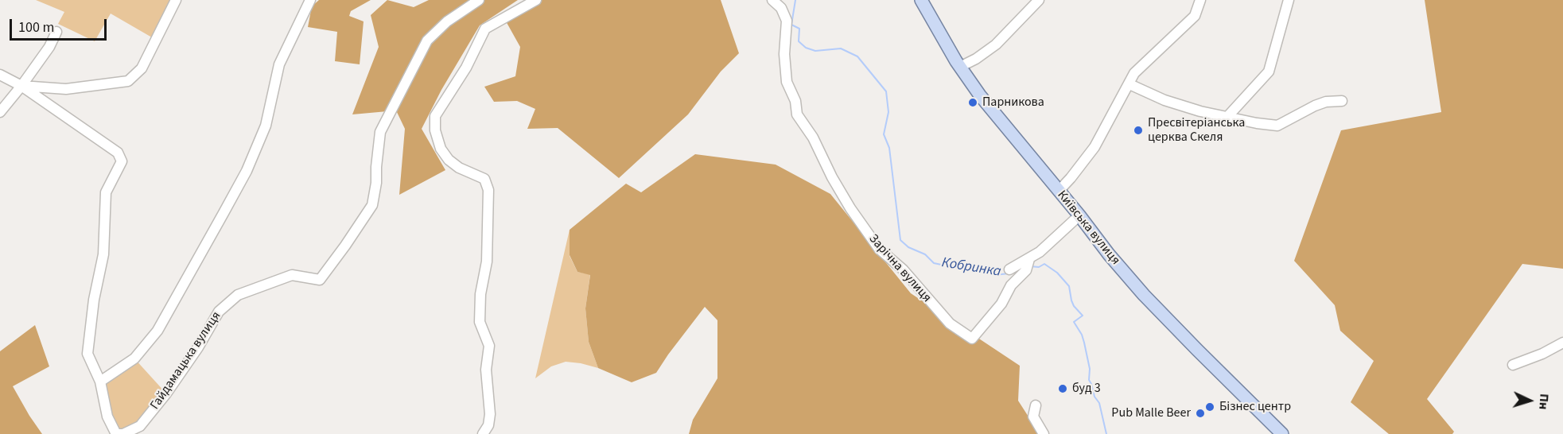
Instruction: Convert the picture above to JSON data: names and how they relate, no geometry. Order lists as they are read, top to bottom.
{
  "streets": {
    "main road": ["Київська вулиця"],
    "street": ["Зарічна вулиця", "Гайдамацька вулиця"]
  },
  "water": ["Кобринка"],
  "places": [
    "Парникова",
    "Пресвітеріанська церква Скеля",
    "буд 3",
    "Бізнес центр",
    "Pub Malle Beer"
  ],
  "scale_bar": "100 m",
  "north": "right"
}
